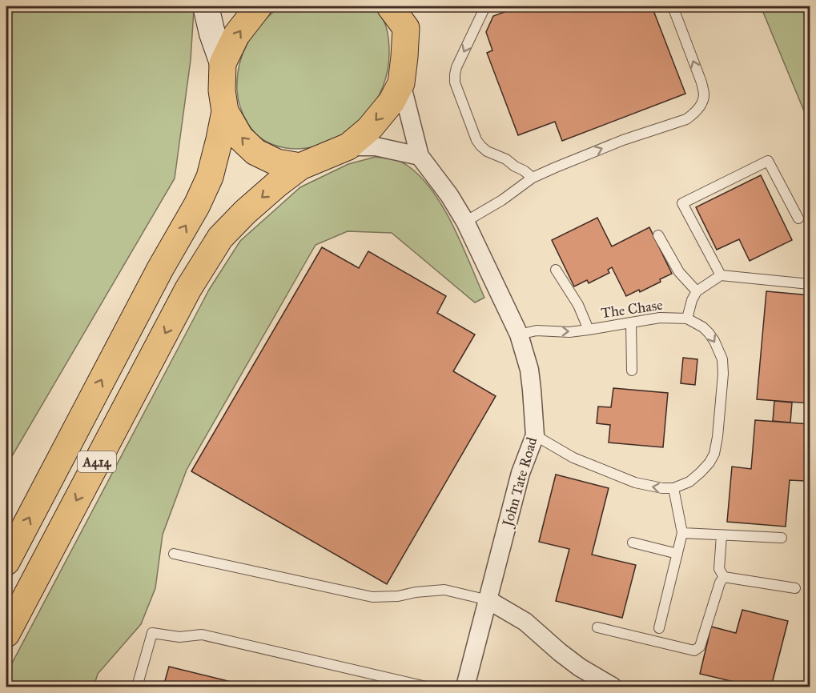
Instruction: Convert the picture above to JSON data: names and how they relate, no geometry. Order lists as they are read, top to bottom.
{
  "streets": {
    "highway": ["A414"],
    "street": ["John Tate Road"],
    "lane": ["The Chase"]
  },
  "crossings": [
    ["The Chase", "John Tate Road"]
  ],
  "one_way": ["The Chase"]
}
